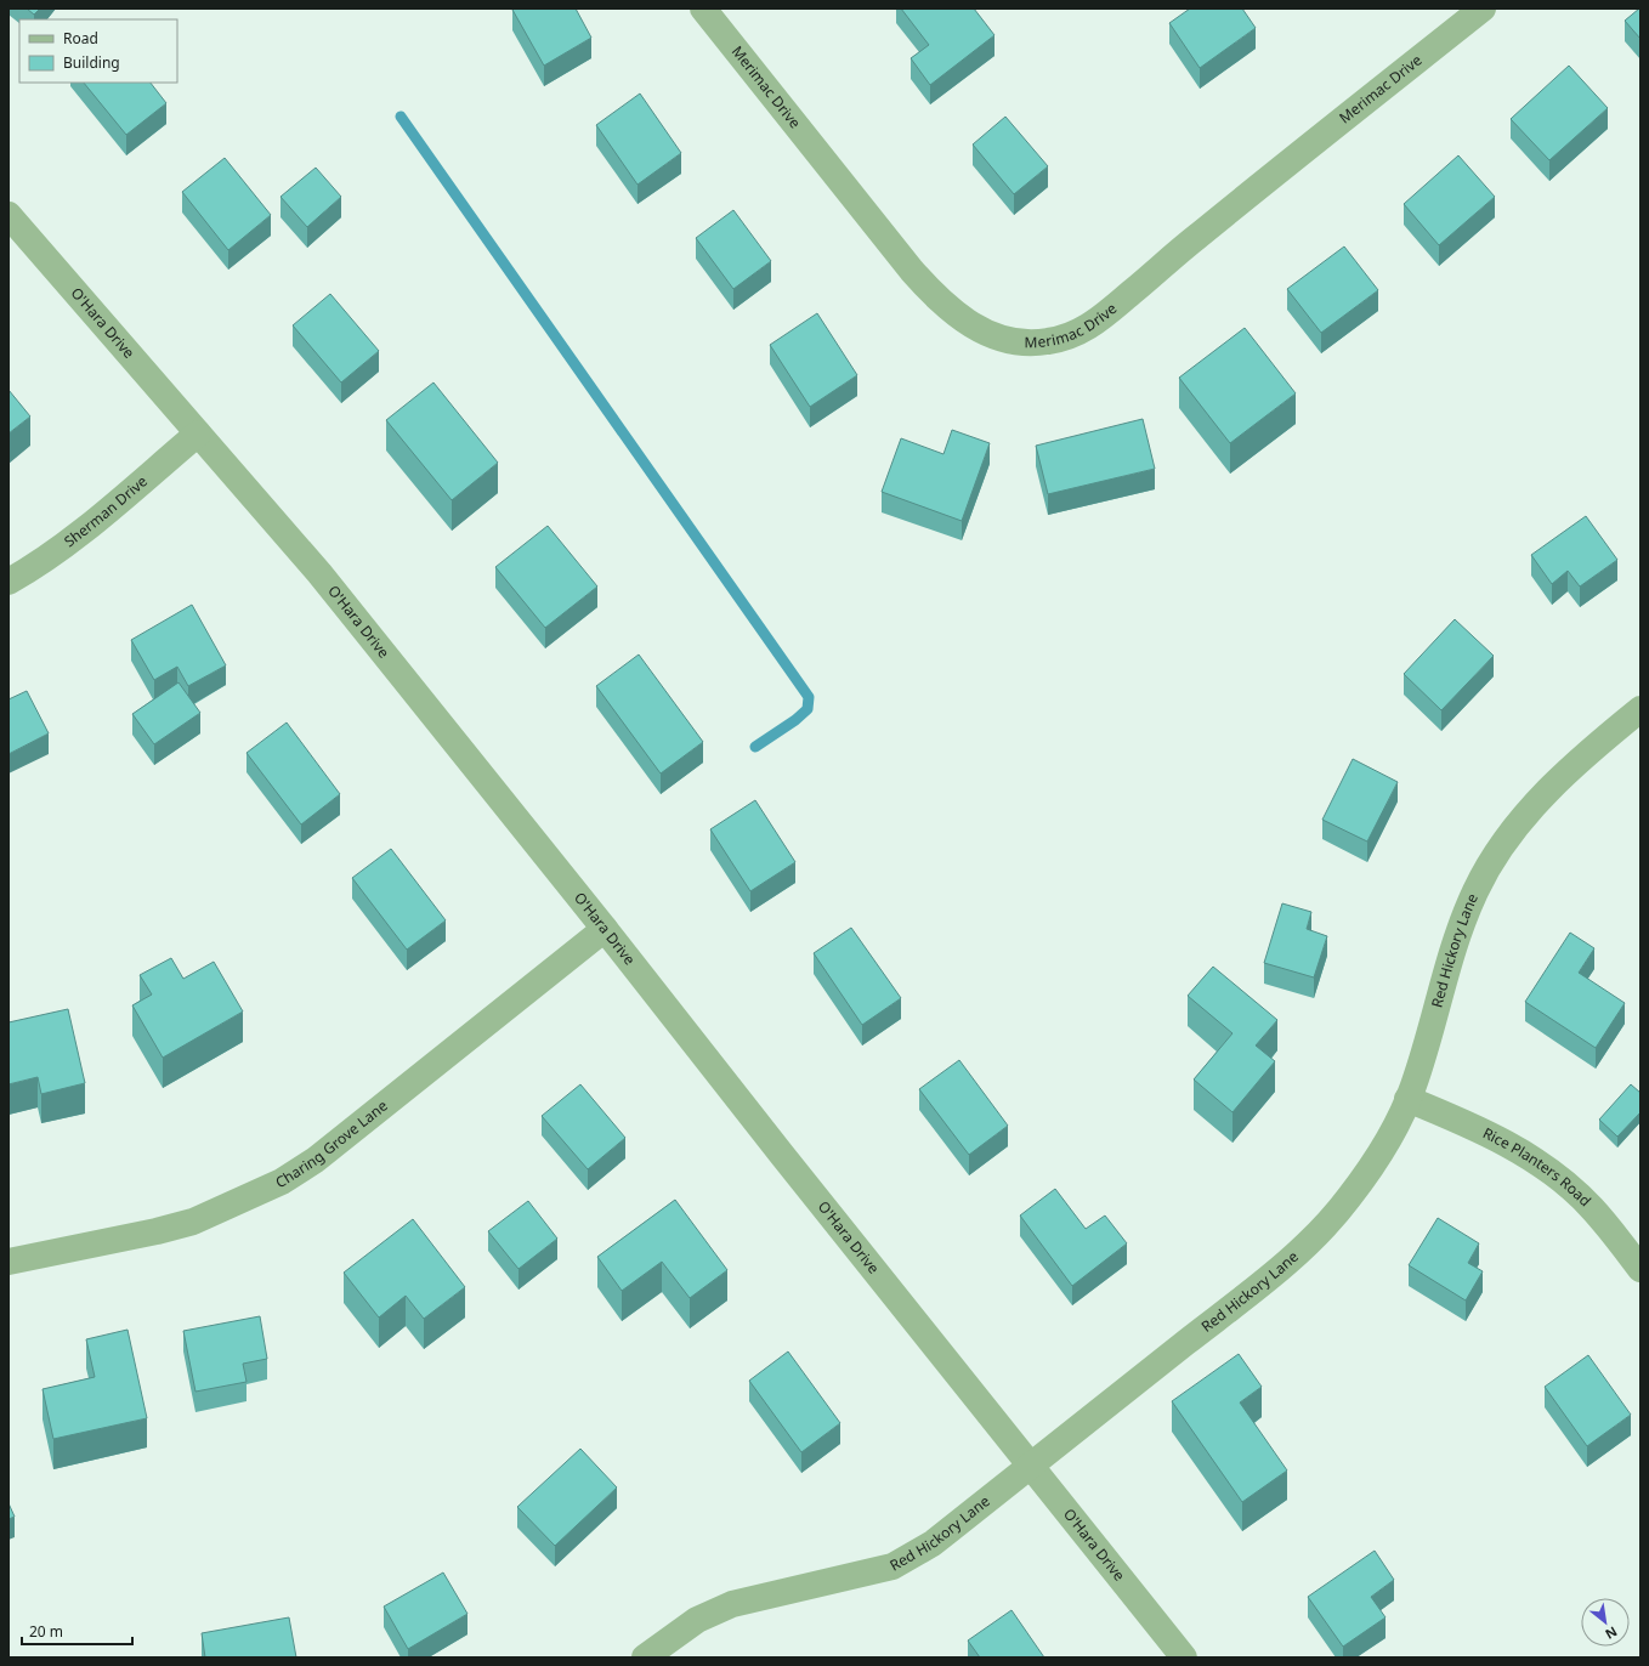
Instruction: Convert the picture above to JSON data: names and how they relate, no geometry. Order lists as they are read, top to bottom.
{
  "streets": {
    "street": [
      "Merimac Drive",
      "O'Hara Drive",
      "Sherman Drive",
      "Red Hickory Lane",
      "Charing Grove Lane",
      "Rice Planters Road"
    ]
  },
  "crossings": [
    ["O'Hara Drive", "Sherman Drive"],
    ["O'Hara Drive", "Red Hickory Lane"],
    ["O'Hara Drive", "Charing Grove Lane"],
    ["Red Hickory Lane", "Rice Planters Road"]
  ],
  "legend": ["Road", "Building"],
  "scale_bar": "20 m",
  "north": "bottom right"
}
